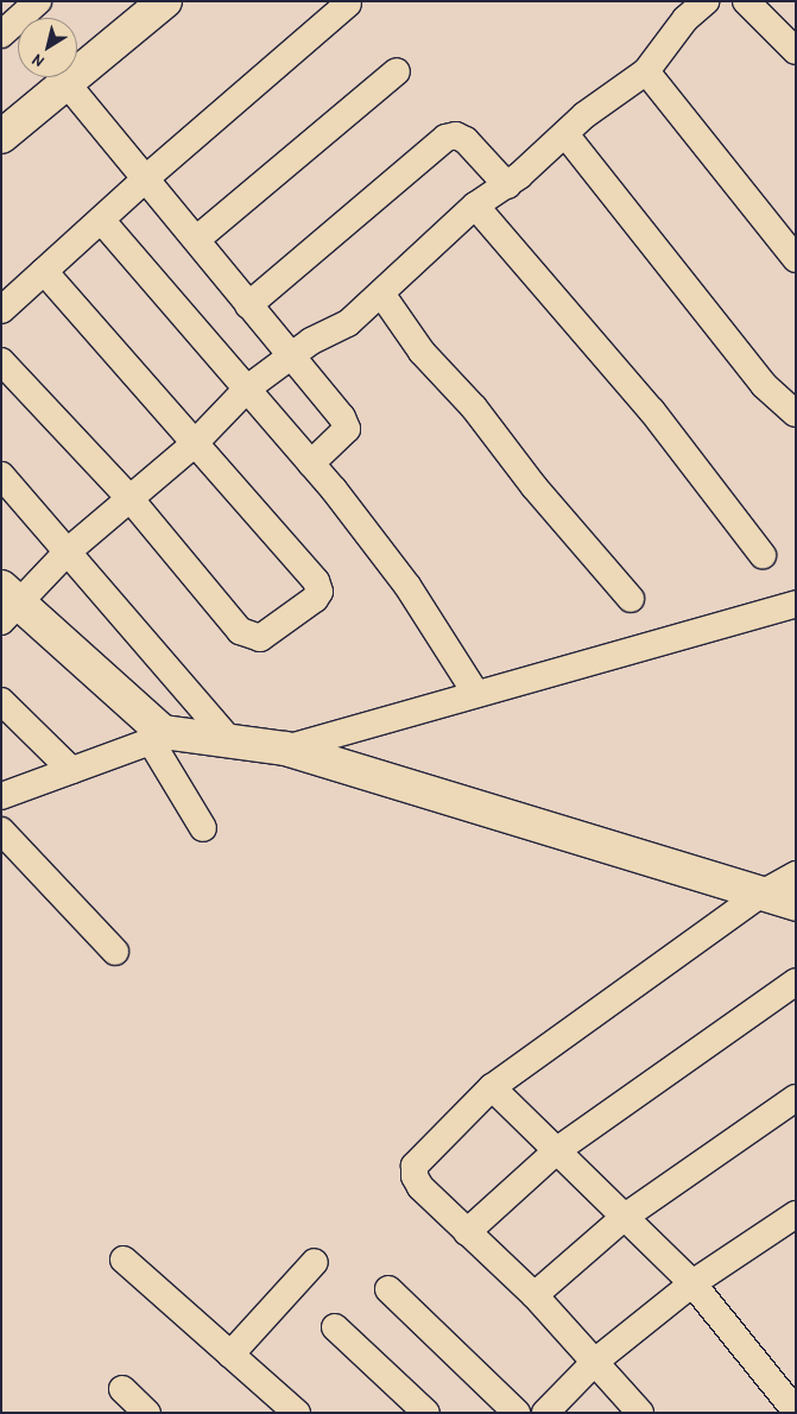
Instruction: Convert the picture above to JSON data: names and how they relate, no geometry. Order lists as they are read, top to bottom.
{
  "north": "bottom left"
}
